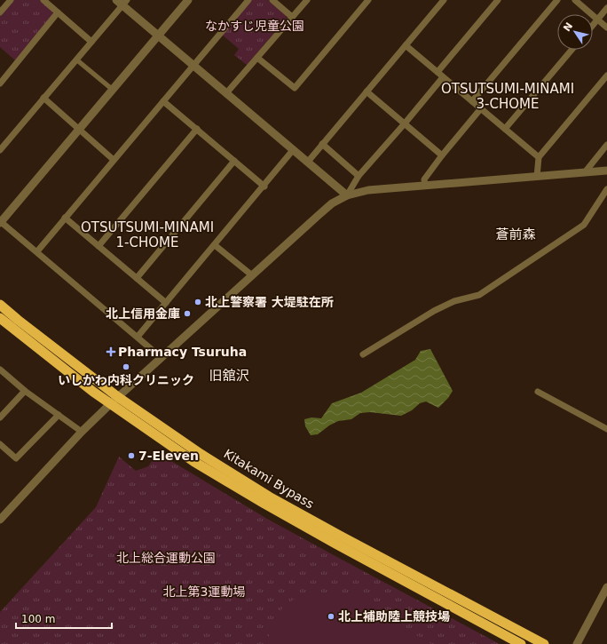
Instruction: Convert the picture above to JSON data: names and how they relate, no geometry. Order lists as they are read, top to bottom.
{
  "streets": {
    "highway": ["Kitakami Bypass"]
  },
  "districts": [
    "OTSUTSUMI-MINAMI 3-CHOME",
    "OTSUTSUMI-MINAMI 1-CHOME",
    "蒼前森",
    "旧舘沢"
  ],
  "parks": ["なかすじ児童公園", "北上総合運動公園", "北上第3運動場"],
  "places": {
    "other": [
      "北上警察署 大堤駐在所",
      "北上信用金庫",
      "いしかわ内科クリニック",
      "7-Eleven",
      "北上補助陸上競技場"
    ],
    "health": ["Pharmacy Tsuruha"]
  },
  "scale_bar": "100 m",
  "north": "top left"
}
